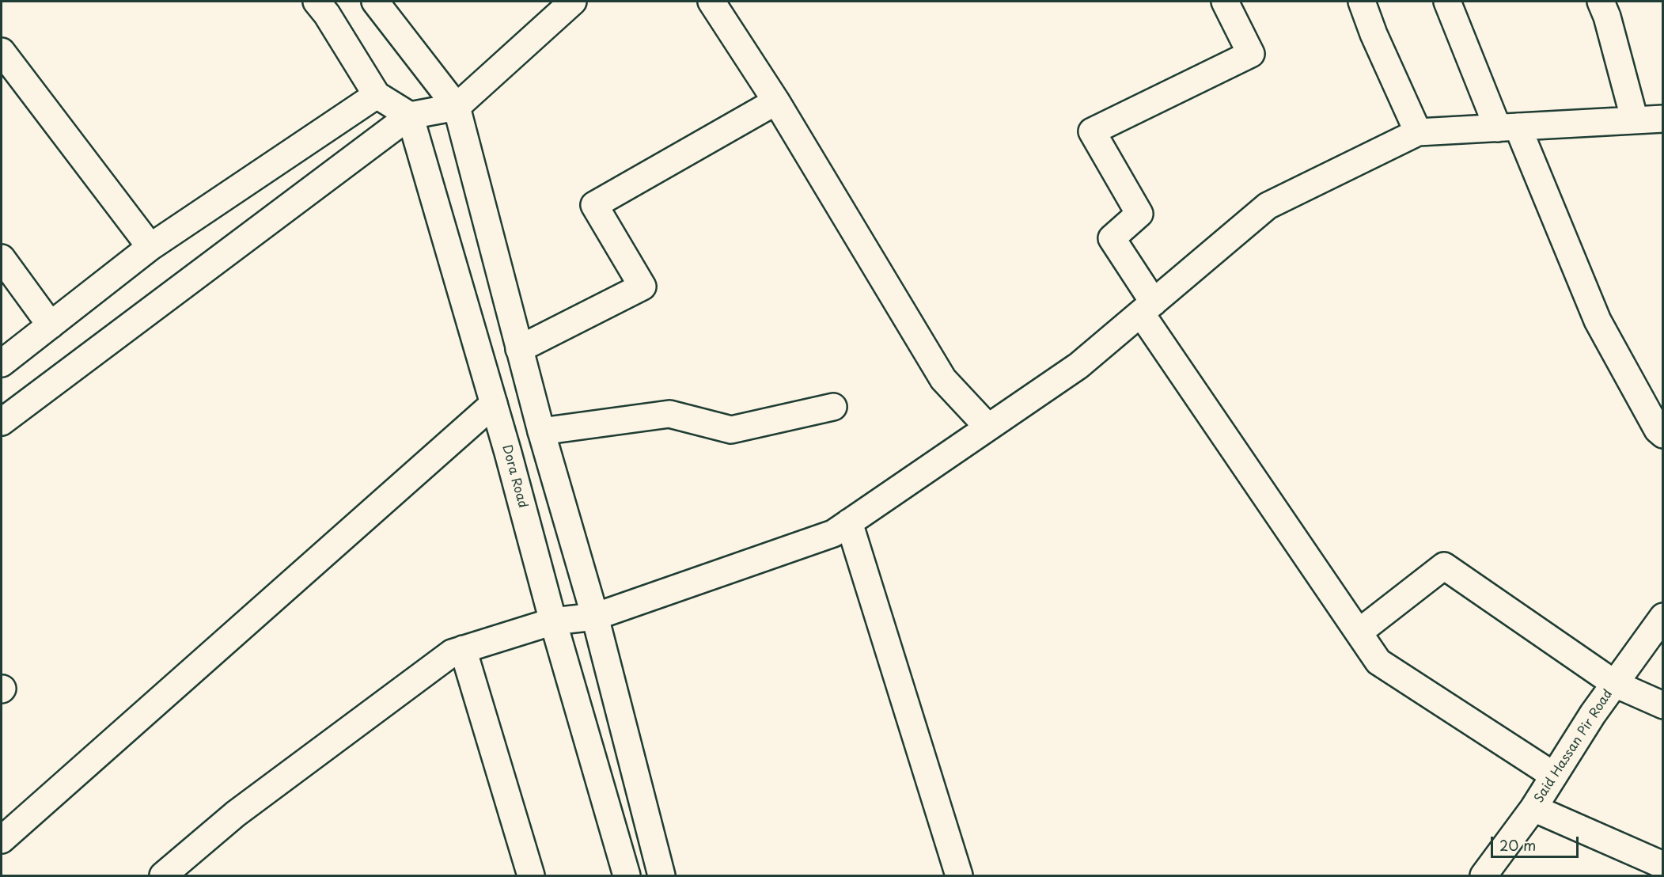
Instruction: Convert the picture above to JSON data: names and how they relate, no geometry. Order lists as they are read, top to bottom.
{
  "streets": {
    "street": ["Dora Road", "Said Hassan Pir Road"]
  },
  "scale_bar": "20 m"
}
